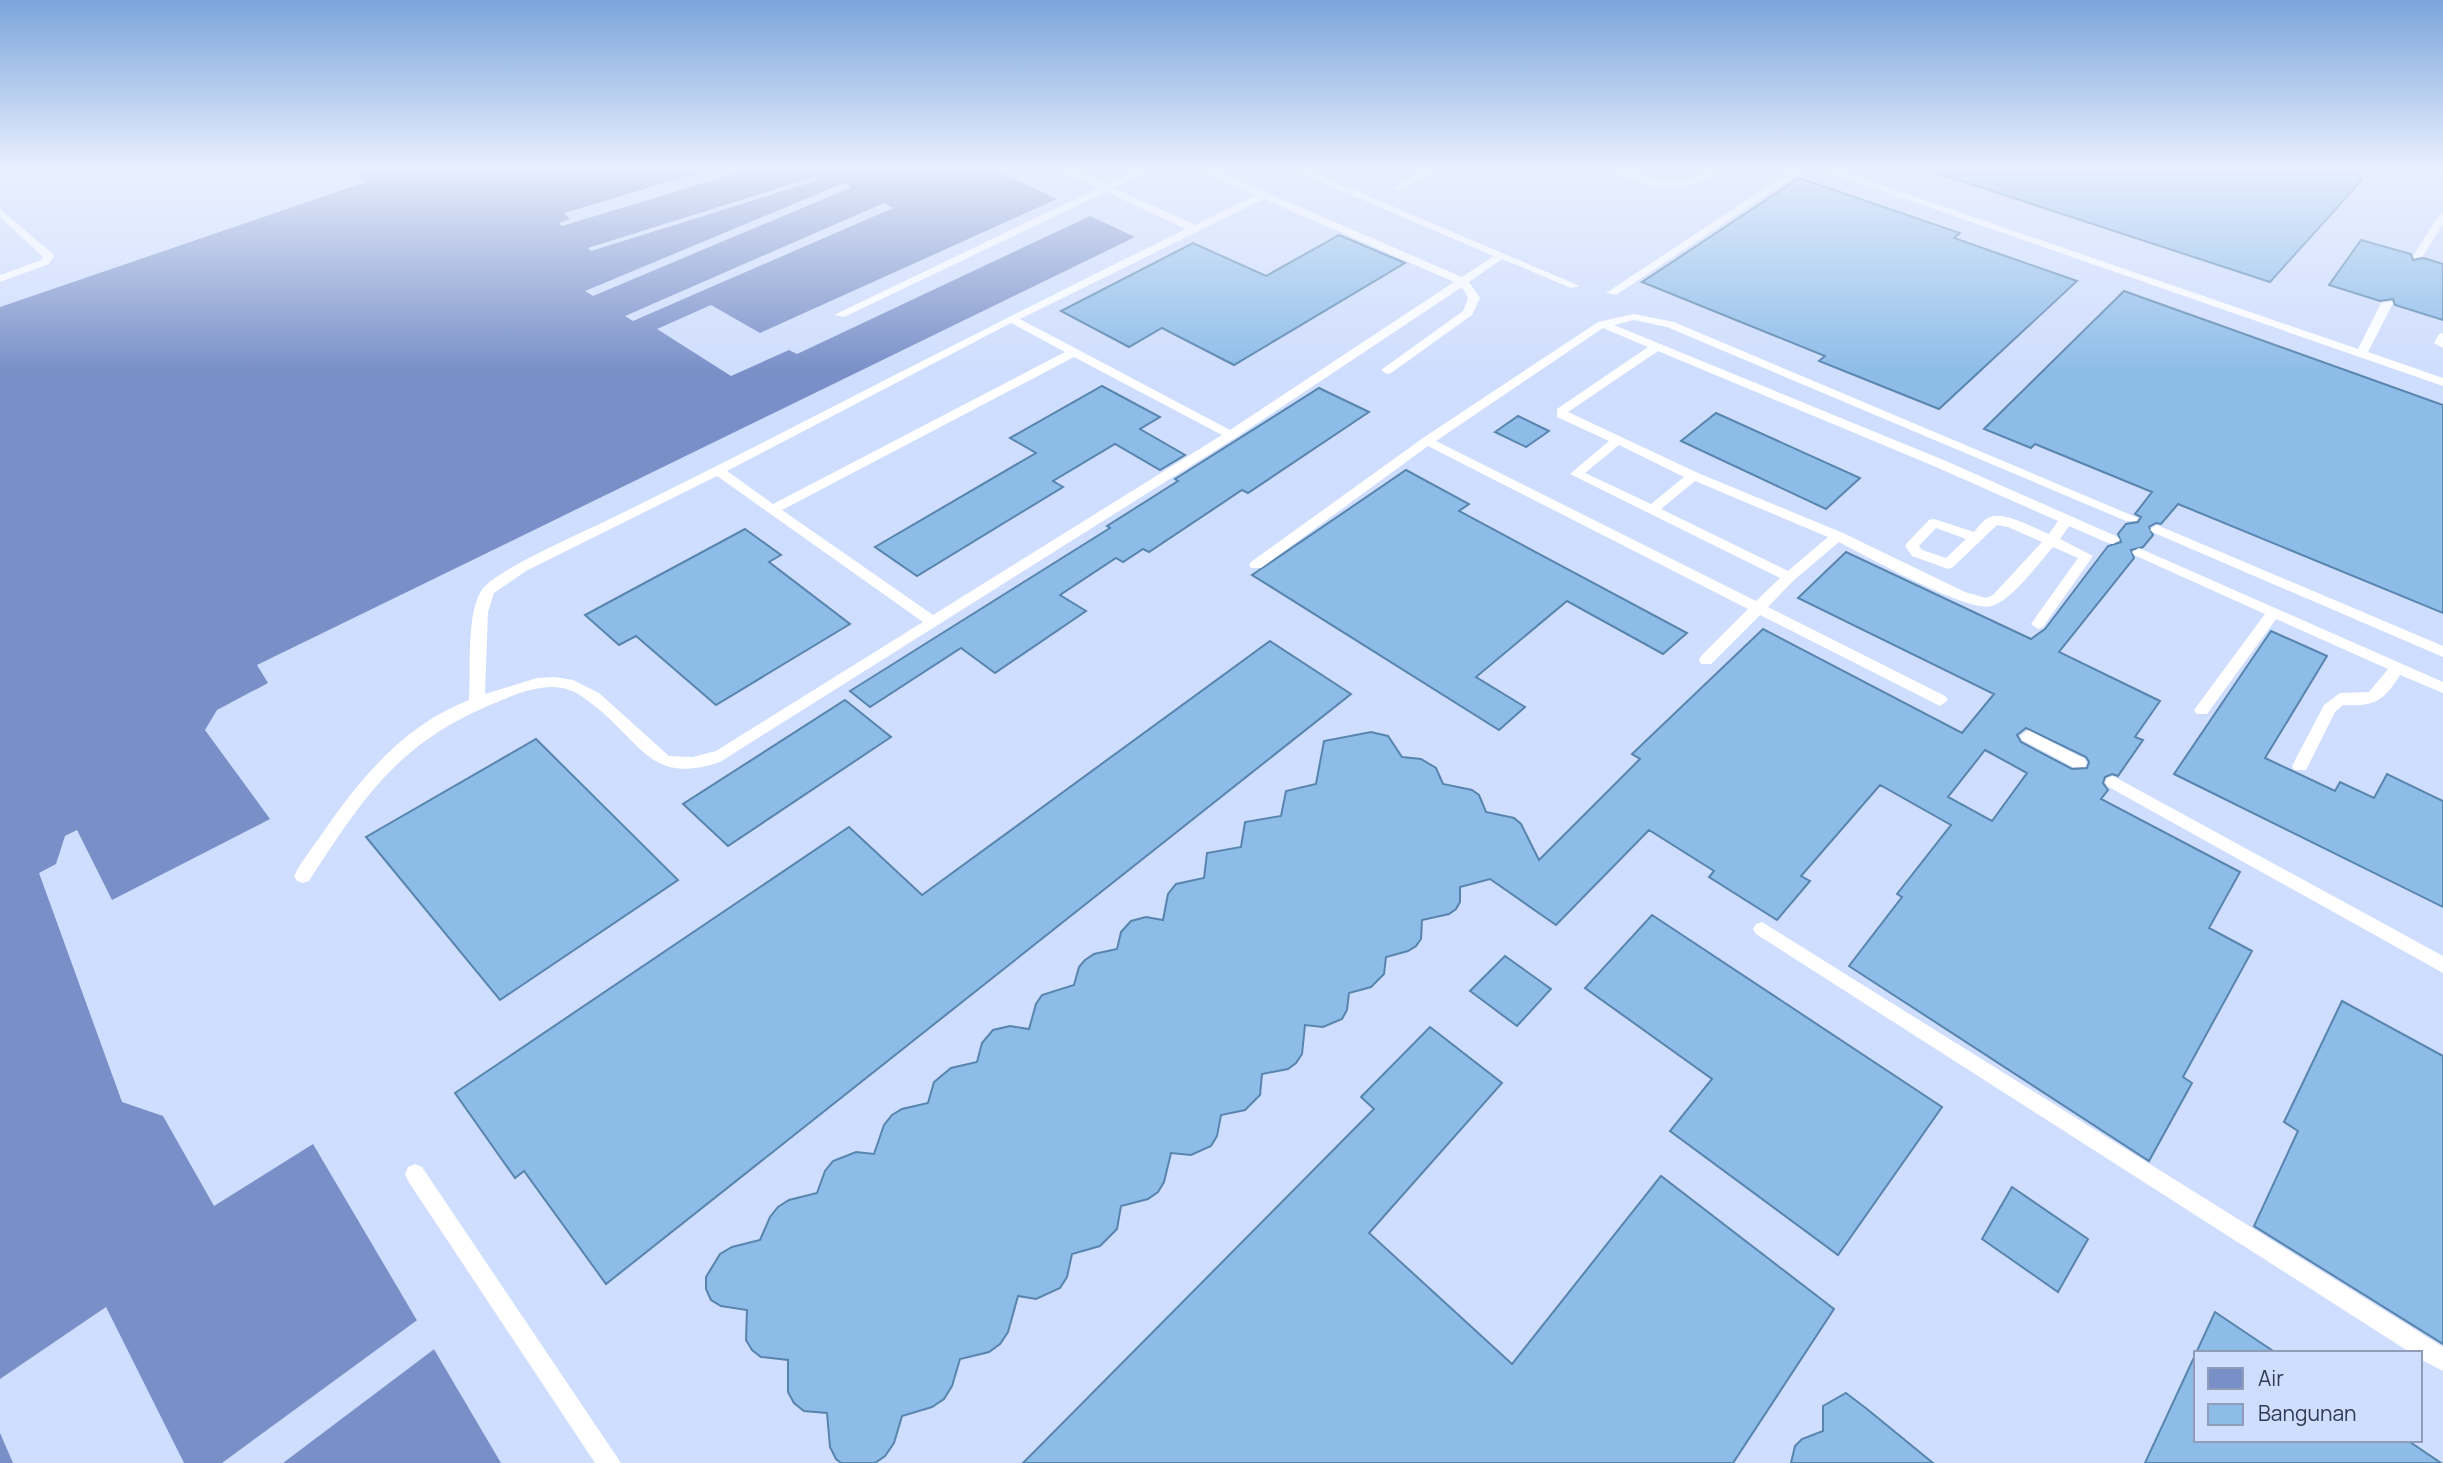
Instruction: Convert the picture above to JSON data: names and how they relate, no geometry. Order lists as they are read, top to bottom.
{
  "legend": ["Air", "Bangunan"]
}
